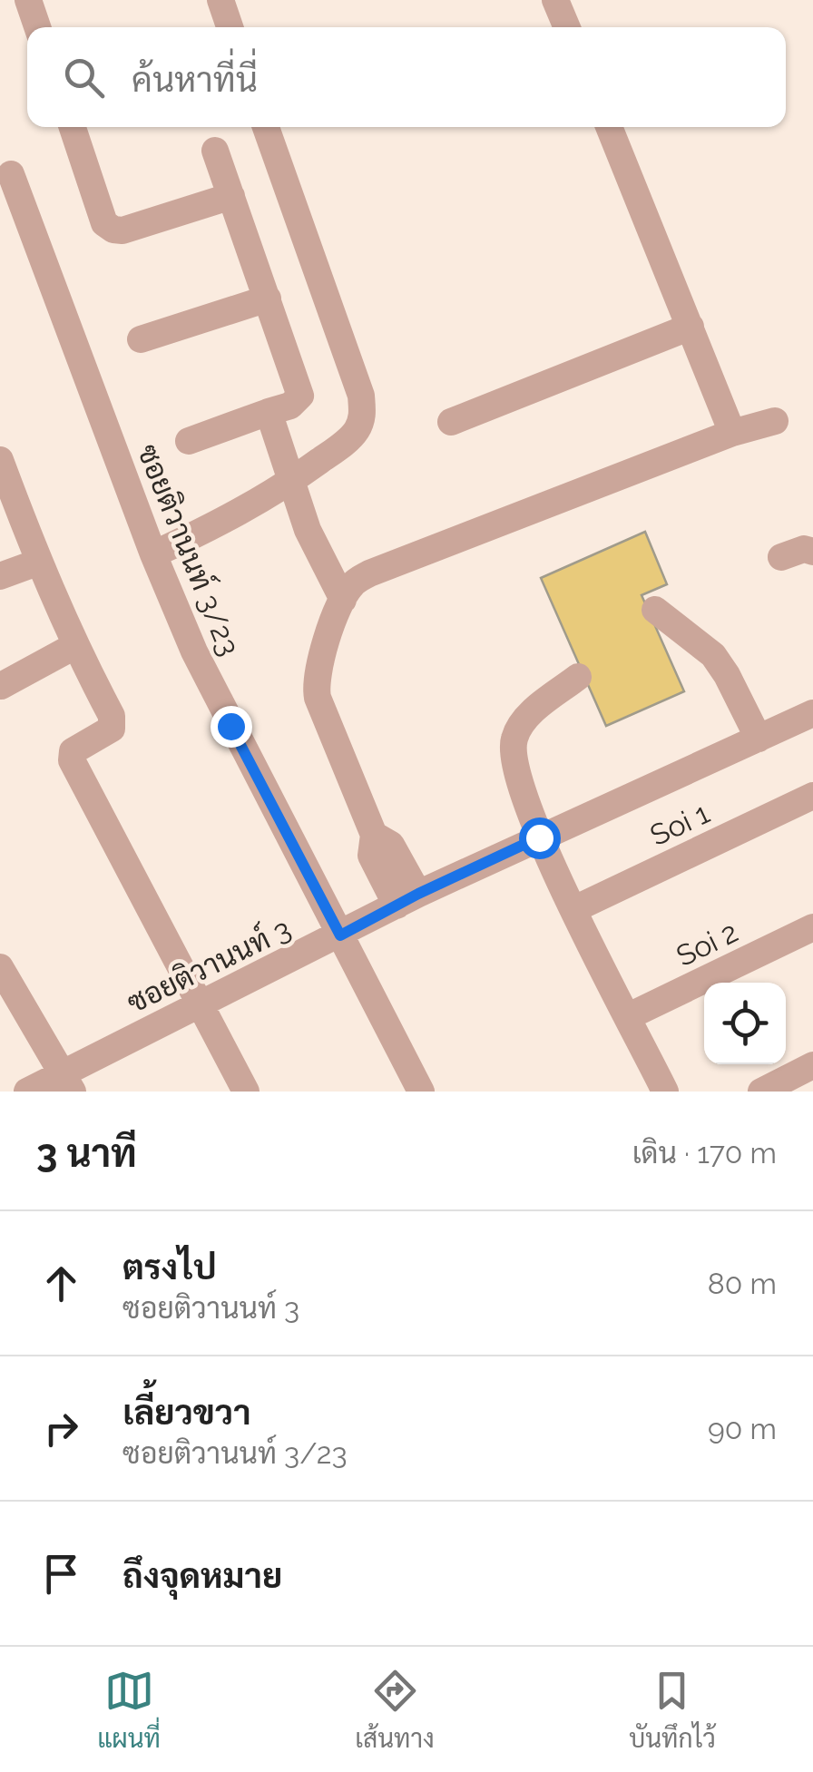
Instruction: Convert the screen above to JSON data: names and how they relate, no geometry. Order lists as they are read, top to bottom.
{
  "streets": {
    "street": [
      "ซอยติวานนท์ 3/23",
      "Soi 1",
      "Soi 2",
      "ซอยติวานนท์ 3"
    ]
  },
  "crossings": [
    ["ซอยติวานนท์ 3/23", "ซอยติวานนท์ 3"]
  ],
  "page": {
    "search": "ค้นหาที่นี่",
    "heading": ["3 นาที", "เดิน · 170 m"],
    "list": [
      ["ตรงไป", "ซอยติวานนท์ 3", "80 m"],
      ["เลี้ยวขวา", "ซอยติวานนท์ 3/23", "90 m"],
      "ถึงจุดหมาย"
    ],
    "nav": ["แผนที่", "เส้นทาง", "บันทึกไว้"]
  }
}
